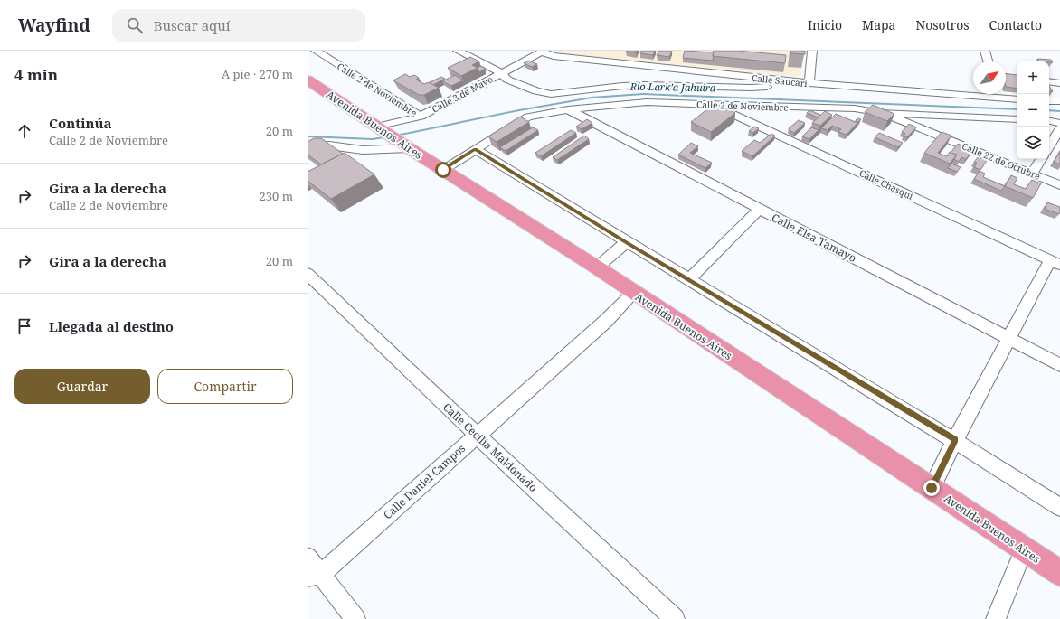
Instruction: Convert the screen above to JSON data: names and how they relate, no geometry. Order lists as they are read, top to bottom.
{
  "streets": {
    "highway": ["Avenida Buenos Aires"],
    "street": [
      "Calle Saucari",
      "Calle 2 de Noviembre",
      "Calle 3 de Mayo",
      "Calle 22 de Octubre",
      "Calle Chasqui",
      "Calle Elsa Tamayo",
      "Calle Cecilia Maldonado",
      "Calle Daniel Campos"
    ]
  },
  "crossings": [
    ["Calle Saucari", "Calle 3 de Mayo"],
    ["Calle 2 de Noviembre", "Calle 3 de Mayo"],
    ["Calle 2 de Noviembre", "Avenida Buenos Aires"],
    ["Calle 2 de Noviembre", "Calle 22 de Octubre"],
    ["Calle 2 de Noviembre", "Calle Chasqui"],
    ["Calle 2 de Noviembre", "Calle Elsa Tamayo"],
    ["Calle 3 de Mayo", "Avenida Buenos Aires"],
    ["Avenida Buenos Aires", "Calle Daniel Campos"],
    ["Calle Cecilia Maldonado", "Calle Daniel Campos"]
  ],
  "water": ["Río Lark’a Jahuira"],
  "north": "top right",
  "page": {
    "header": "Wayfind",
    "search": "Buscar aquí",
    "nav": [
      "Inicio",
      "Mapa",
      "Nosotros",
      "Contacto"
    ],
    "heading": ["4 min", "A pie · 270 m"],
    "map_buttons": ["+", "−"],
    "list": [
      ["Continúa", "Calle 2 de Noviembre", "20 m"],
      ["Gira a la derecha", "Calle 2 de Noviembre", "230 m"],
      ["Gira a la derecha", "20 m"],
      "Llegada al destino"
    ],
    "buttons": ["Guardar", "Compartir"]
  }
}
